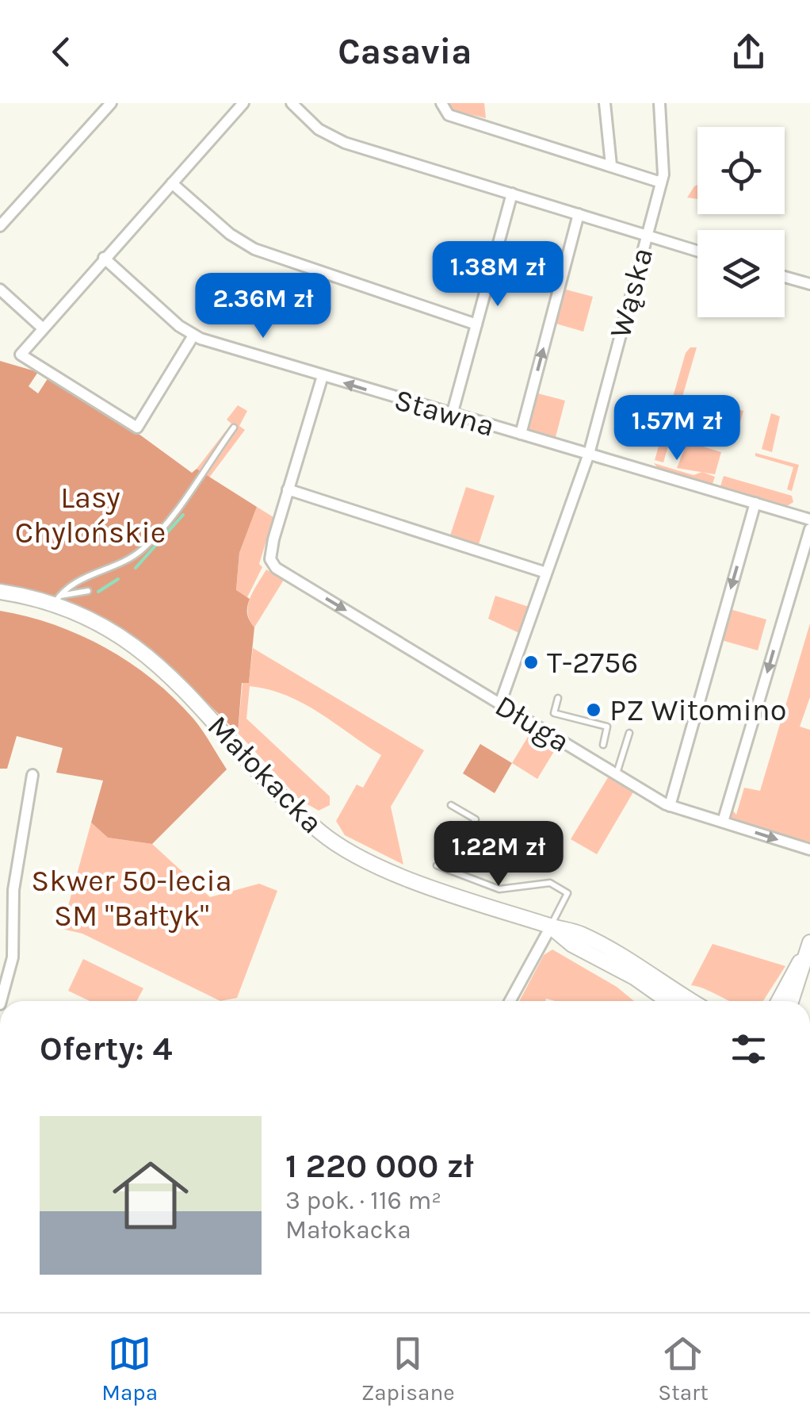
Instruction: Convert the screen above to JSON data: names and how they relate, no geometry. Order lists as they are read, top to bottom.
{
  "streets": {
    "main road": ["Małokacka"],
    "street": ["Wąska", "Stawna", "Długa"]
  },
  "crossings": [
    ["Wąska", "Stawna"],
    ["Wąska", "Długa"]
  ],
  "one_way": ["Długa"],
  "parks": ["Lasy Chylońskie", "Skwer 50-lecia SM \"Bałtyk\""],
  "places": ["T-2756", "PZ Witomino"],
  "page": {
    "header": "Casavia",
    "price": [
      "1.38M zł",
      "2.36M zł",
      "1.57M zł",
      "1.22M zł"
    ],
    "heading": "Oferty: 4",
    "list": [
      {
        "name": "1 220 000 zł",
        "note": "3 pok. · 116 m² · Małokacka"
      }
    ],
    "tabs": ["Mapa", "Zapisane", "Start"]
  }
}
